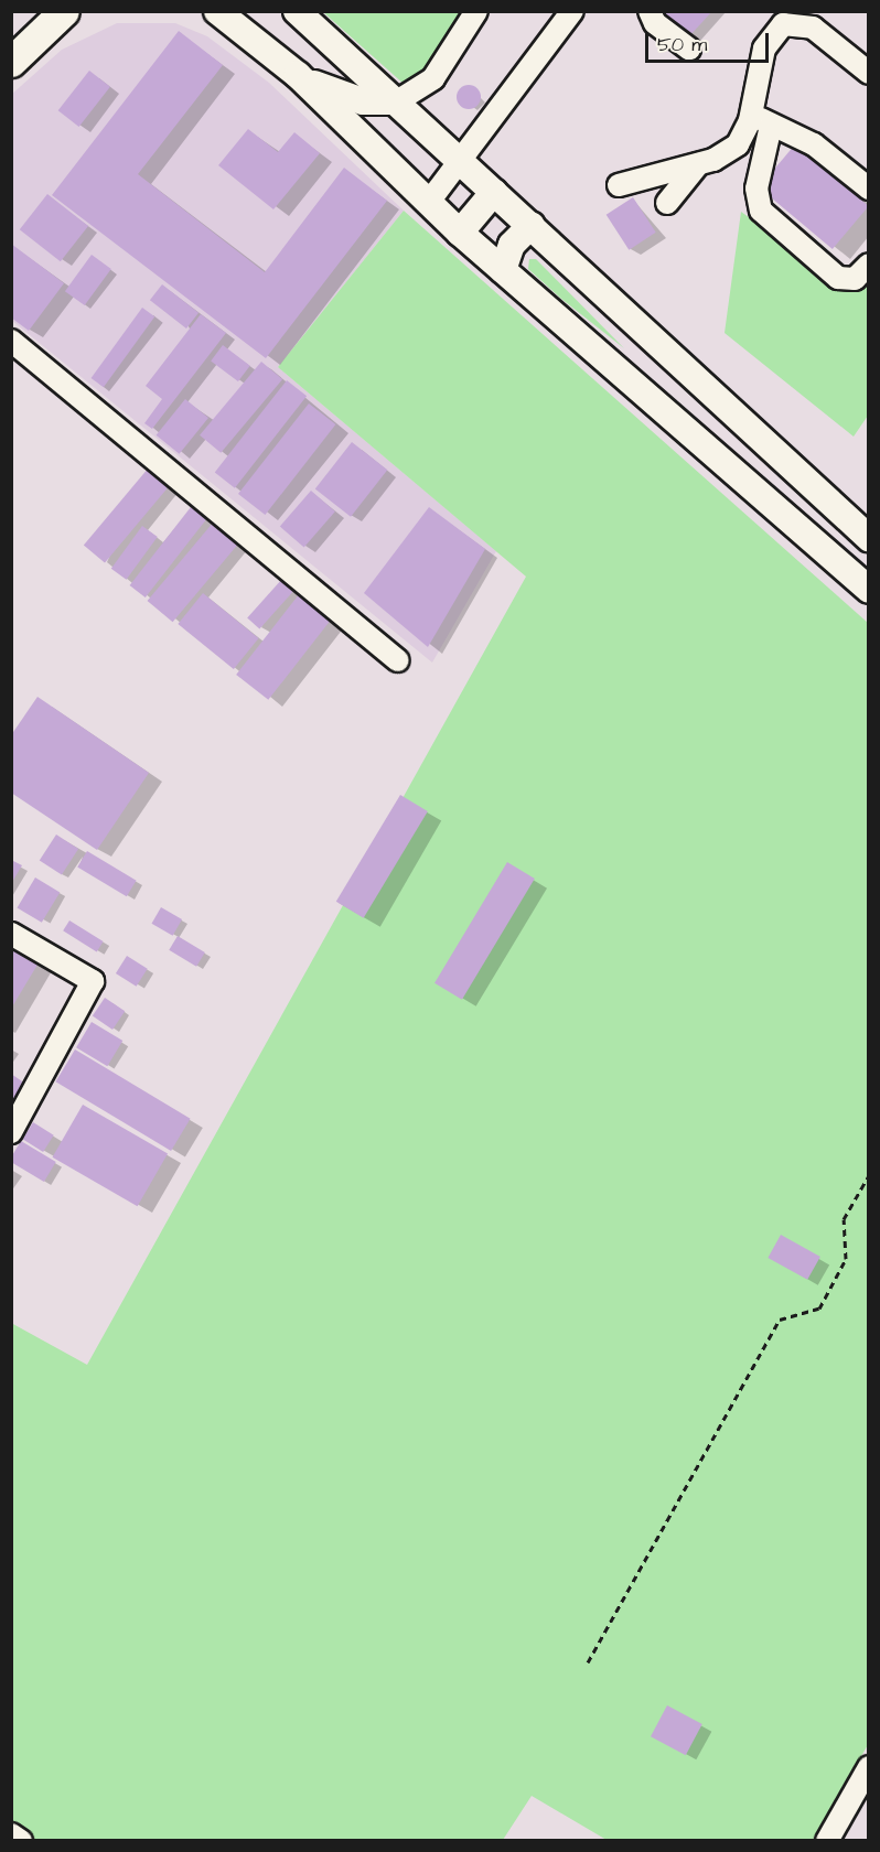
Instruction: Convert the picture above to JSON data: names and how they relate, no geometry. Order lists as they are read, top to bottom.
{
  "scale_bar": "50 m"
}
